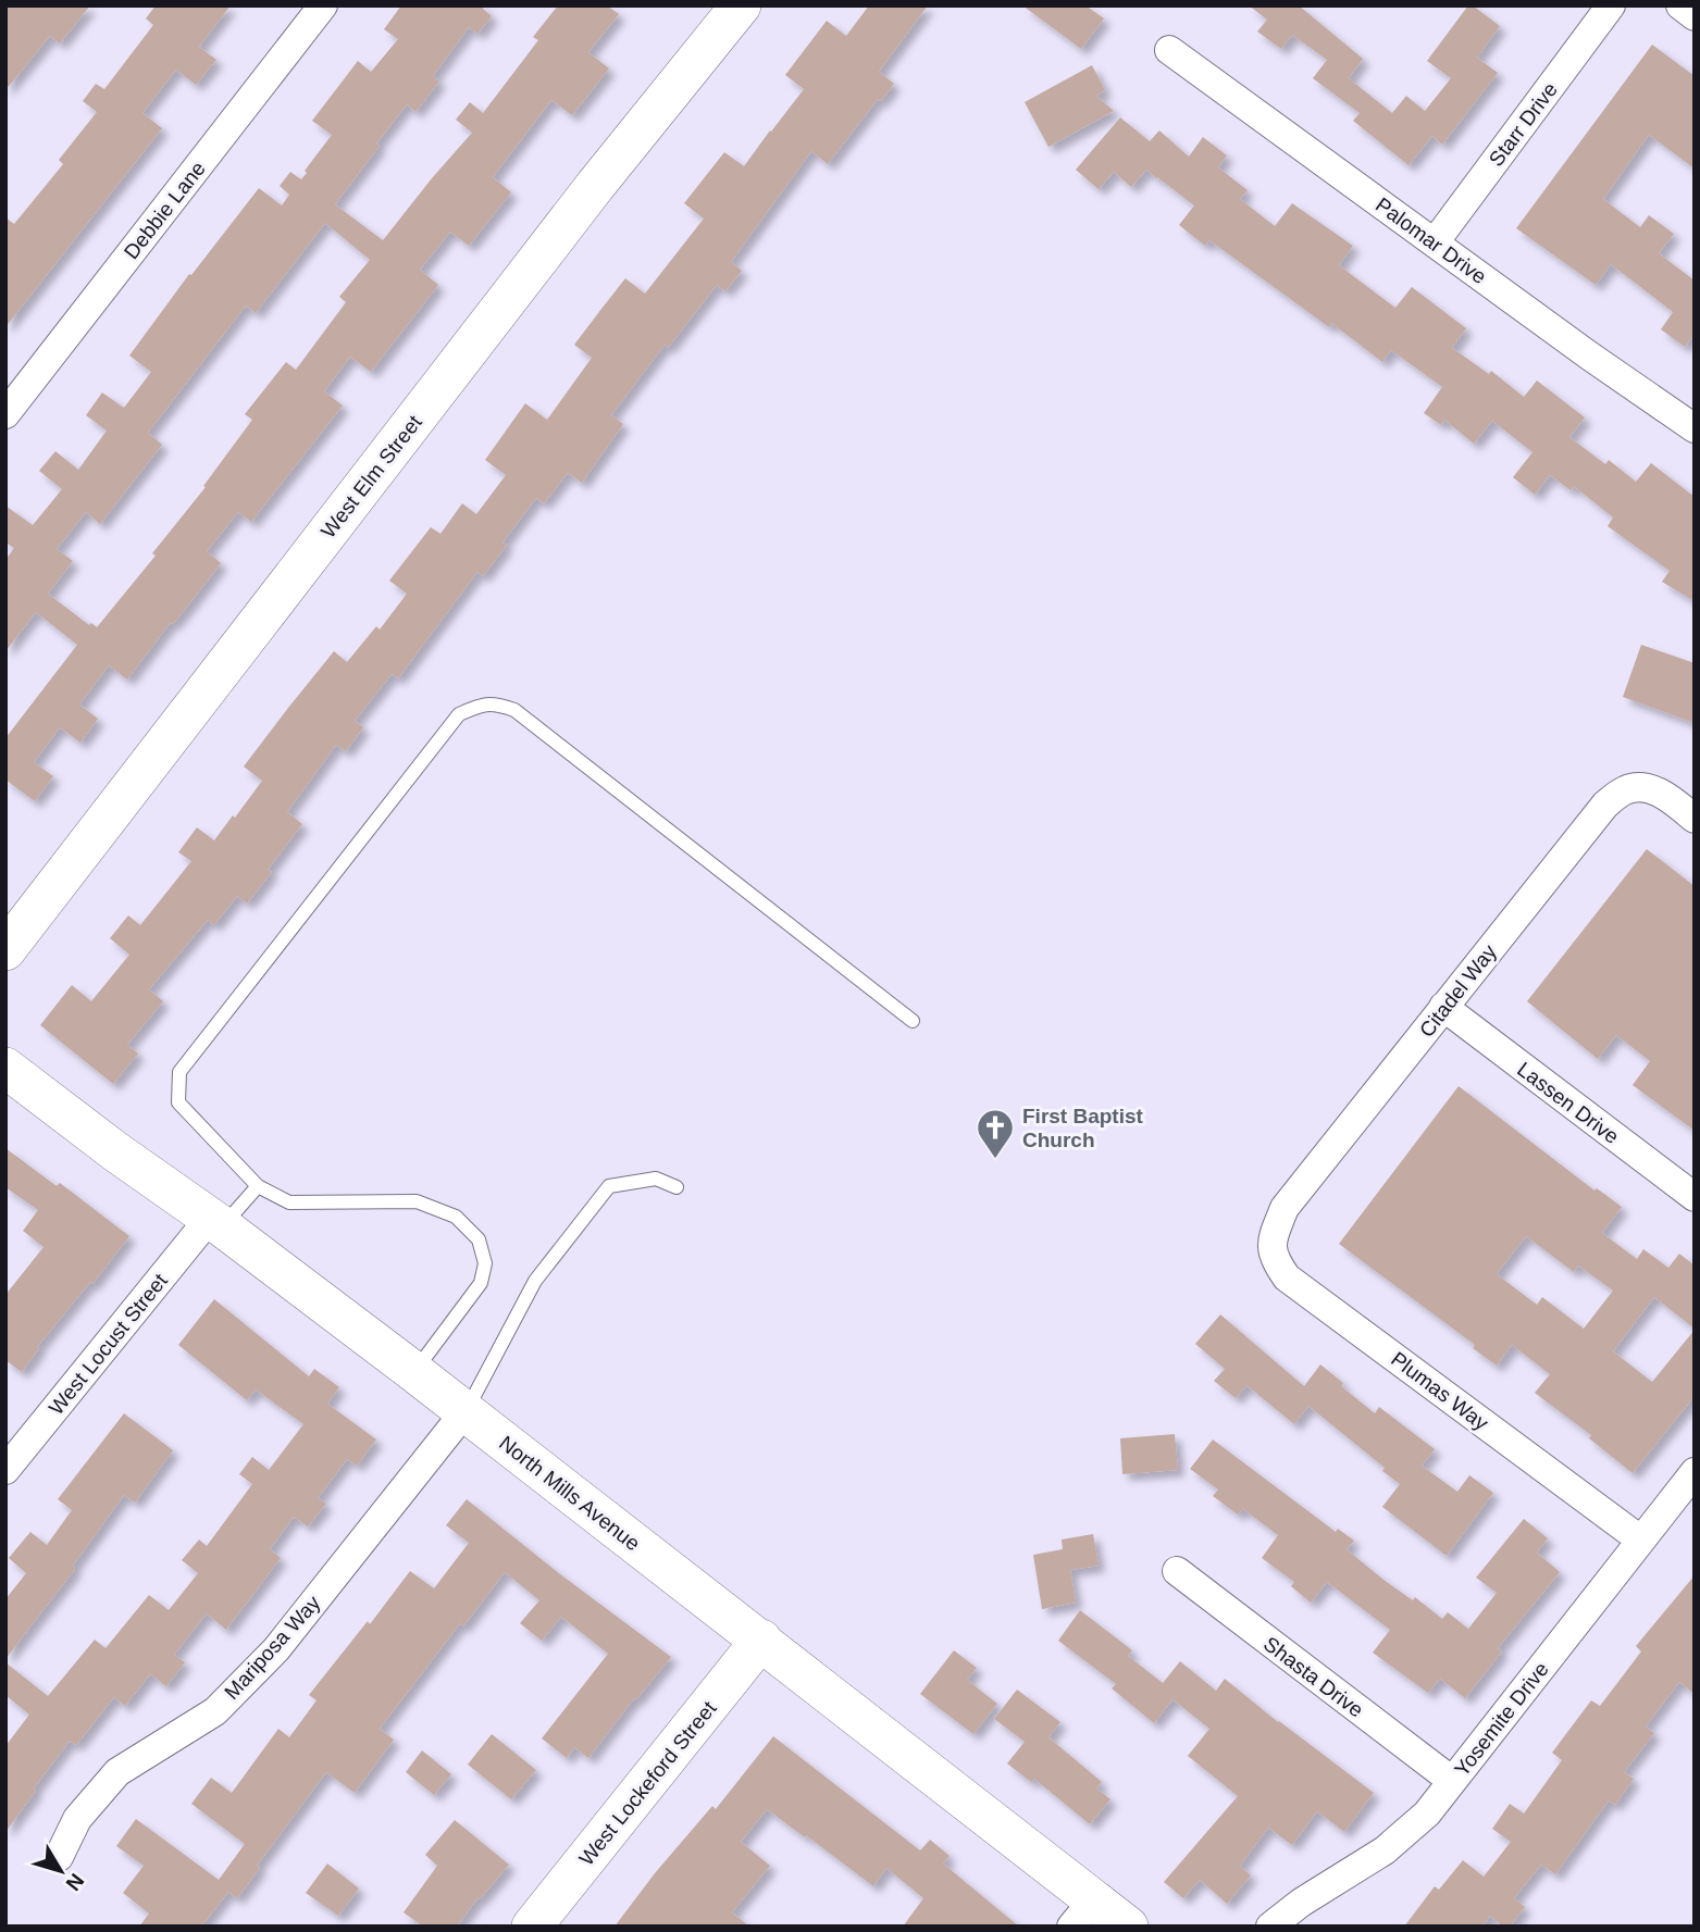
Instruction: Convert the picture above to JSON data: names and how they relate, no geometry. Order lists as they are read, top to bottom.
{
  "streets": {
    "street": [
      "Starr Drive",
      "Debbie Lane",
      "Palomar Drive",
      "West Elm Street",
      "Citadel Way",
      "Lassen Drive",
      "West Locust Street",
      "Plumas Way",
      "North Mills Avenue",
      "Mariposa Way",
      "Shasta Drive",
      "Yosemite Drive",
      "West Lockeford Street"
    ]
  },
  "crossings": [
    ["Starr Drive", "Palomar Drive"],
    ["Citadel Way", "Lassen Drive"],
    ["Citadel Way", "Plumas Way"],
    ["West Locust Street", "North Mills Avenue"],
    ["Plumas Way", "Yosemite Drive"],
    ["North Mills Avenue", "Mariposa Way"],
    ["North Mills Avenue", "West Lockeford Street"],
    ["Shasta Drive", "Yosemite Drive"]
  ],
  "places": {
    "church": ["First Baptist Church"]
  },
  "north": "bottom right"
}
